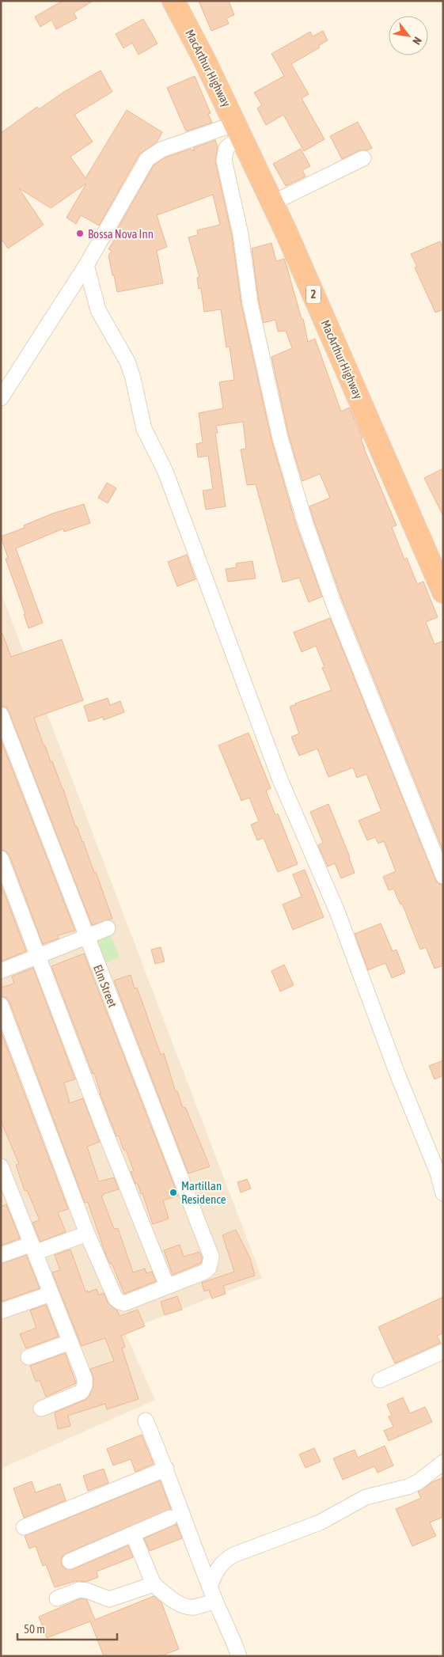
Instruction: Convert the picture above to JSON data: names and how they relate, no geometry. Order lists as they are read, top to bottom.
{
  "streets": {
    "highway": ["MacArthur Highway", "2"],
    "street": ["Elm Street"]
  },
  "places": ["Bossa Nova Inn", "Martillan Residence"],
  "scale_bar": "50 m",
  "north": "bottom right"
}
